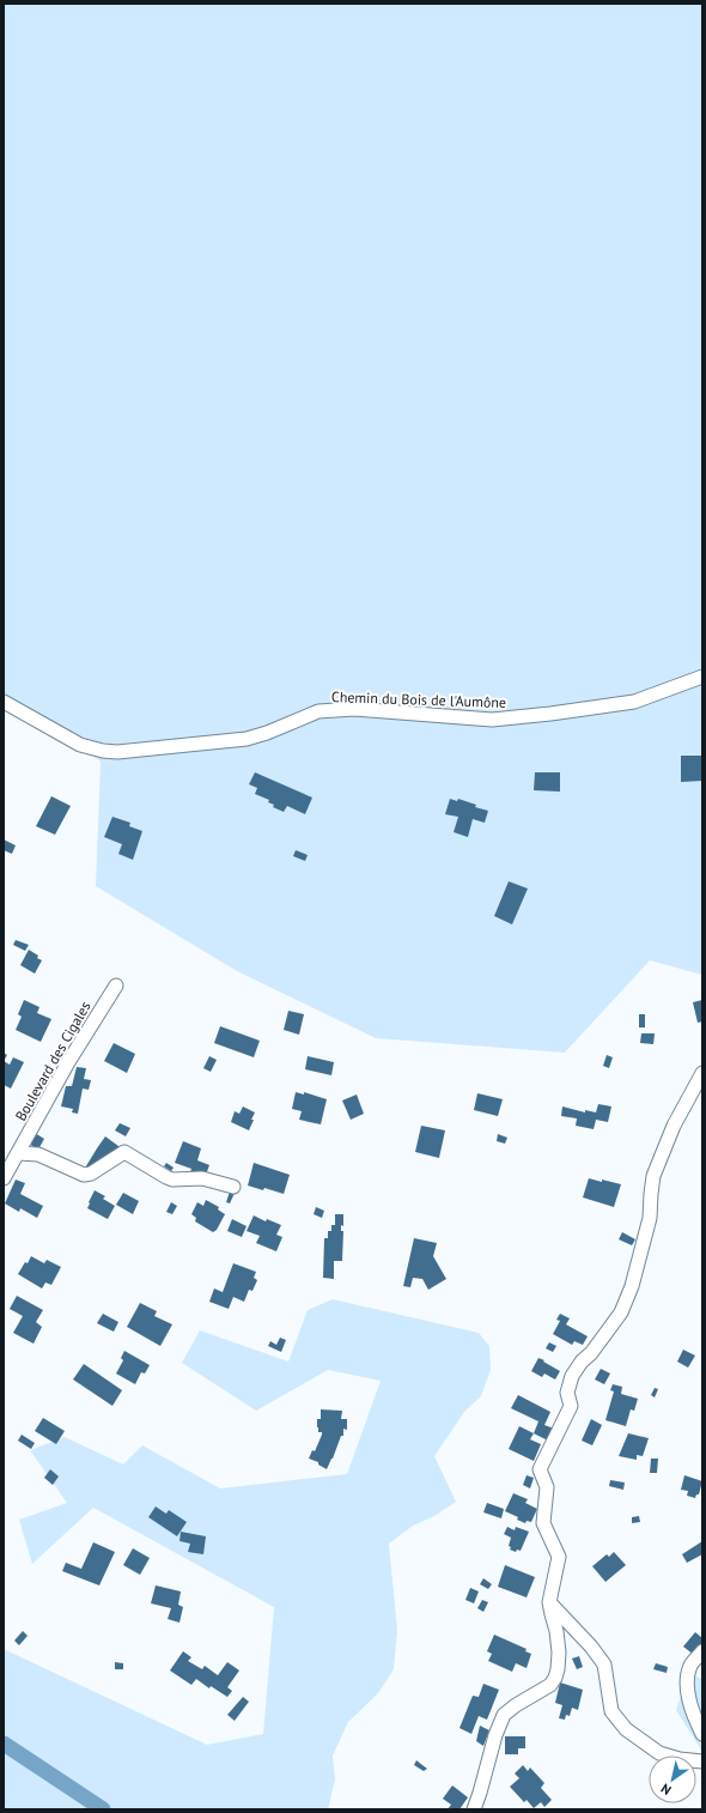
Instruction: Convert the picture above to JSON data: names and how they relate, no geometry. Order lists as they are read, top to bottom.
{
  "streets": {
    "street": ["Chemin du Bois de l'Aumône", "Boulevard des Cigales"]
  },
  "north": "bottom left"
}
